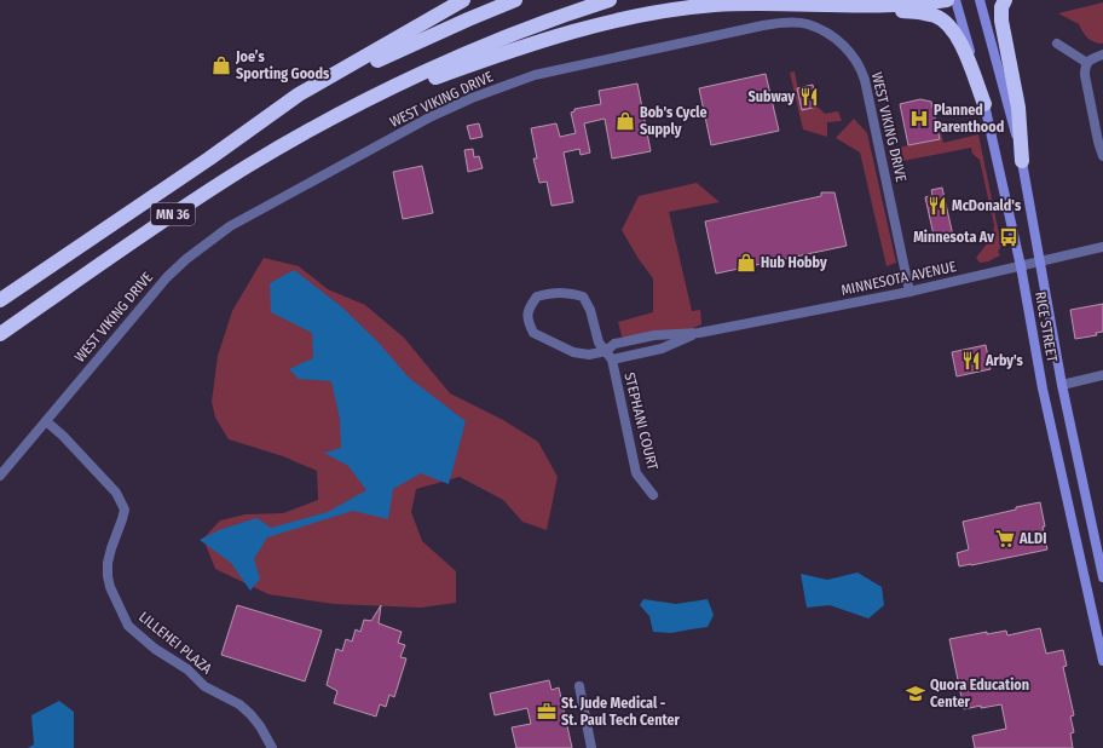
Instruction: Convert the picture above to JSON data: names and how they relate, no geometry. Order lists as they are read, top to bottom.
{
  "streets": {
    "highway": ["MN 36"],
    "main road": ["RICE STREET"],
    "street": [
      "WEST VIKING DRIVE",
      "MINNESOTA AVENUE",
      "STEPHANI COURT",
      "LILLEHEI PLAZA"
    ]
  },
  "crossings": [
    ["WEST VIKING DRIVE", "MINNESOTA AVENUE"],
    ["WEST VIKING DRIVE", "LILLEHEI PLAZA"],
    ["MINNESOTA AVENUE", "RICE STREET"],
    ["MINNESOTA AVENUE", "STEPHANI COURT"]
  ],
  "places": {
    "shop": ["Joe’s Sporting Goods", "Bob's Cycle Supply", "Hub Hobby"],
    "restaurant": ["Subway", "McDonald's", "Arby's"],
    "hospital": ["Planned Parenthood"],
    "bus stop": ["Minnesota Av"],
    "supermarket": ["ALDI"],
    "school or university": ["Quora Education Center"],
    "office": ["St. Jude Medical - St. Paul Tech Center"]
  }
}
